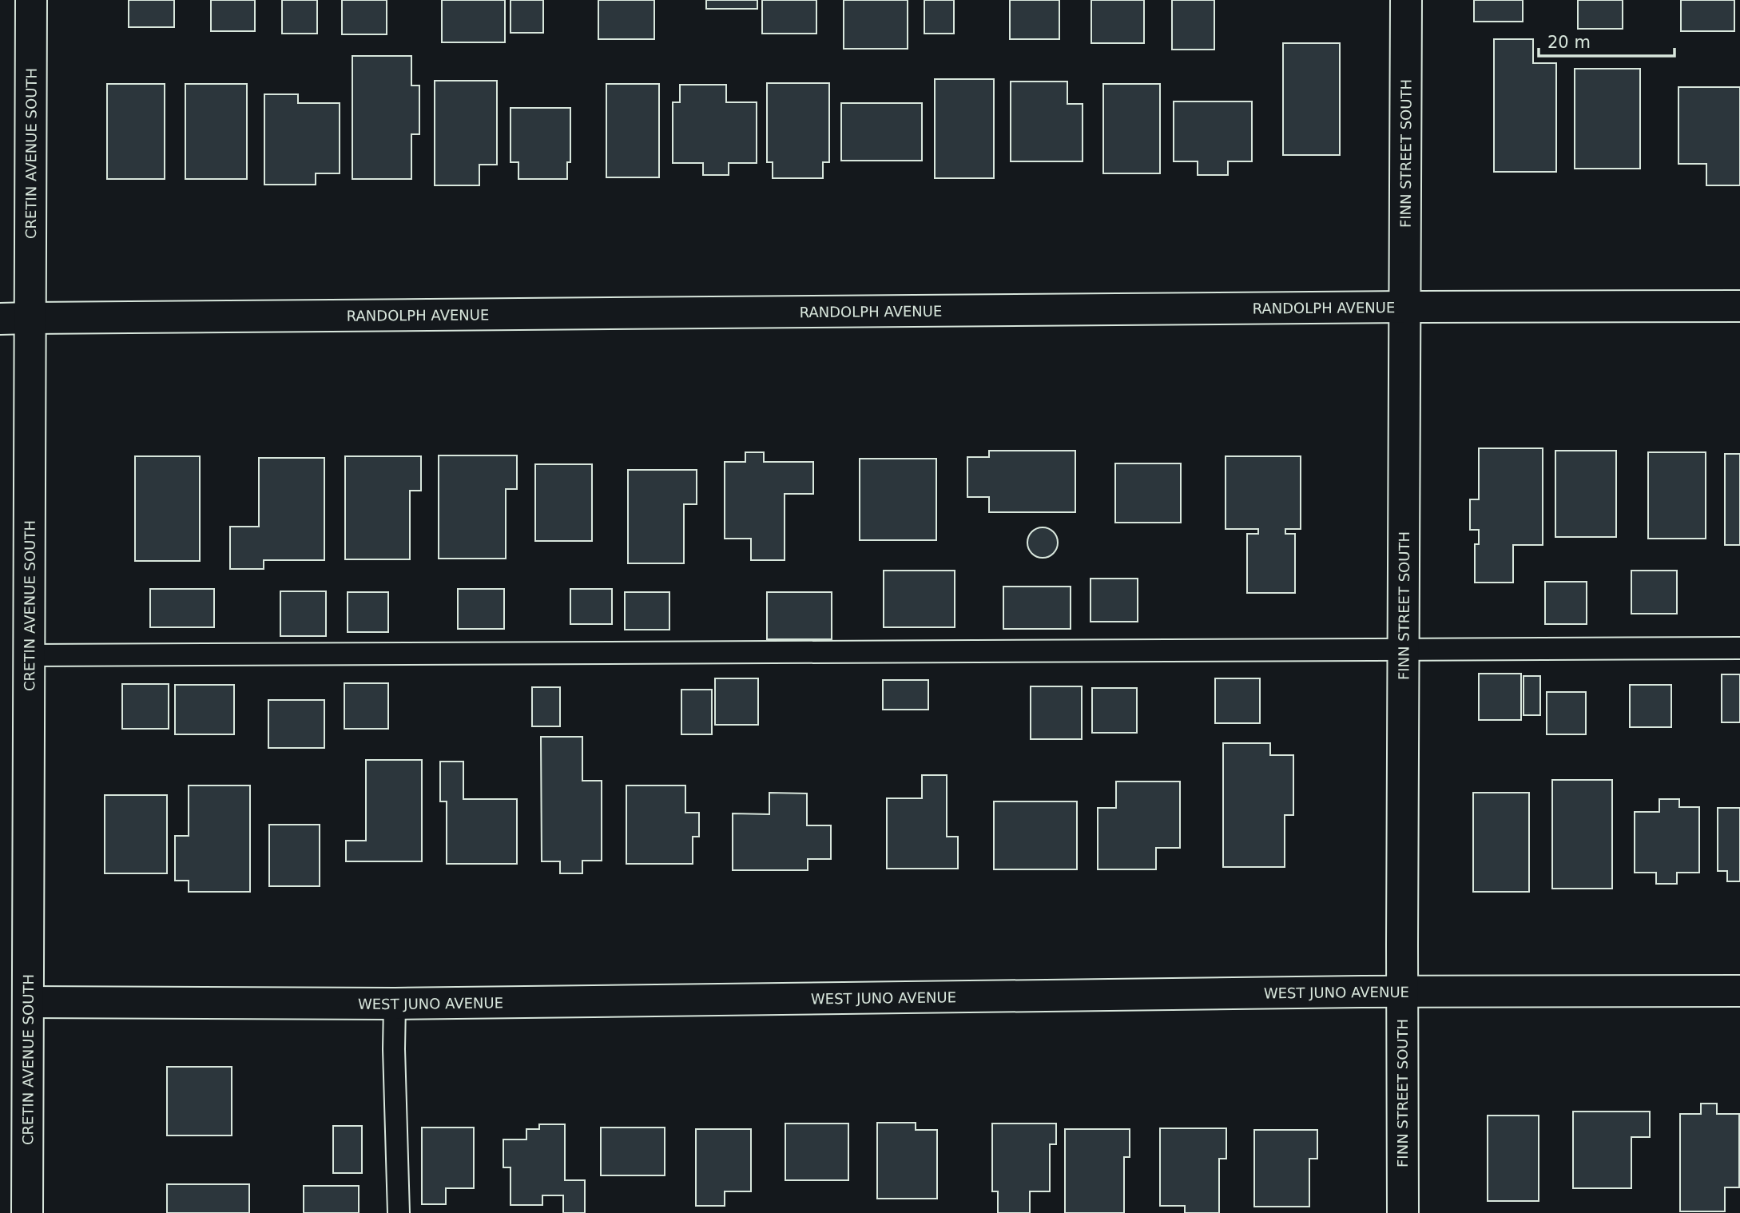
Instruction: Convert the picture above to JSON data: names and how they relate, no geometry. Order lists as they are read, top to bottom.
{
  "streets": {
    "street": [
      "CRETIN AVENUE SOUTH",
      "FINN STREET SOUTH",
      "RANDOLPH AVENUE",
      "WEST JUNO AVENUE"
    ]
  },
  "crossings": [
    ["CRETIN AVENUE SOUTH", "RANDOLPH AVENUE"],
    ["CRETIN AVENUE SOUTH", "WEST JUNO AVENUE"],
    ["FINN STREET SOUTH", "RANDOLPH AVENUE"],
    ["FINN STREET SOUTH", "WEST JUNO AVENUE"]
  ],
  "scale_bar": "20 m"
}
